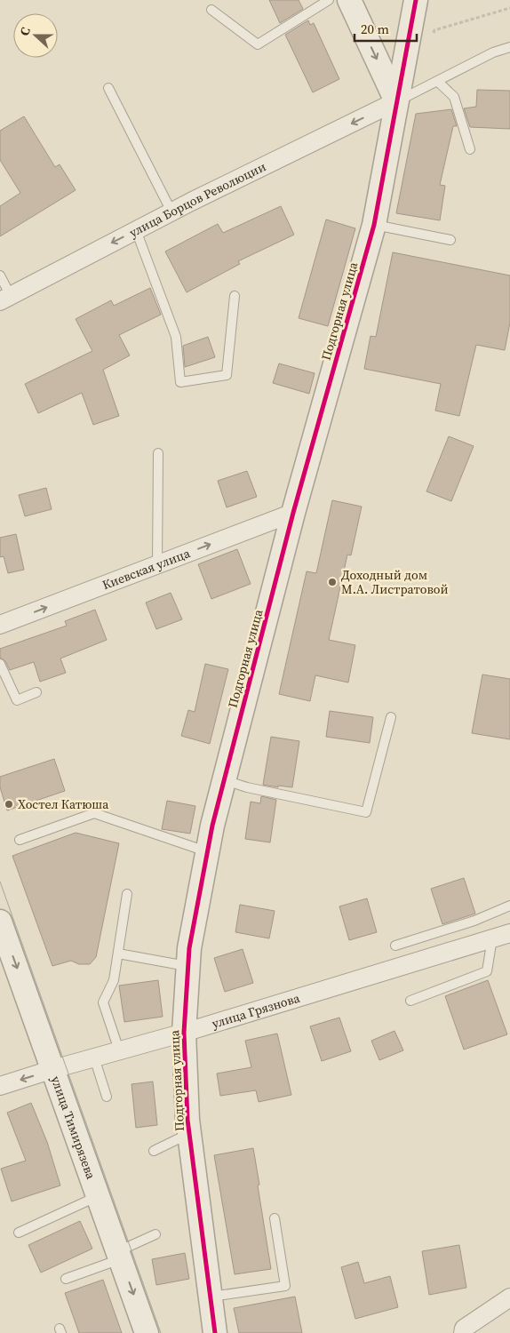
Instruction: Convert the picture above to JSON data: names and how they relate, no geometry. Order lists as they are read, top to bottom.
{
  "streets": {
    "street": [
      "улица Борцов Революции",
      "Подгорная улица",
      "Киевская улица",
      "улица Грязнова",
      "улица Тимирязева"
    ]
  },
  "crossings": [
    ["улица Борцов Революции", "Подгорная улица"],
    ["Подгорная улица", "Киевская улица"],
    ["Подгорная улица", "улица Грязнова"],
    ["улица Грязнова", "улица Тимирязева"]
  ],
  "one_way": ["улица Борцов Революции", "Киевская улица", "улица Тимирязева"],
  "places": ["Доходный дом М.А. Листратовой", "Хостел Катюша"],
  "scale_bar": "20 m",
  "north": "left"
}
